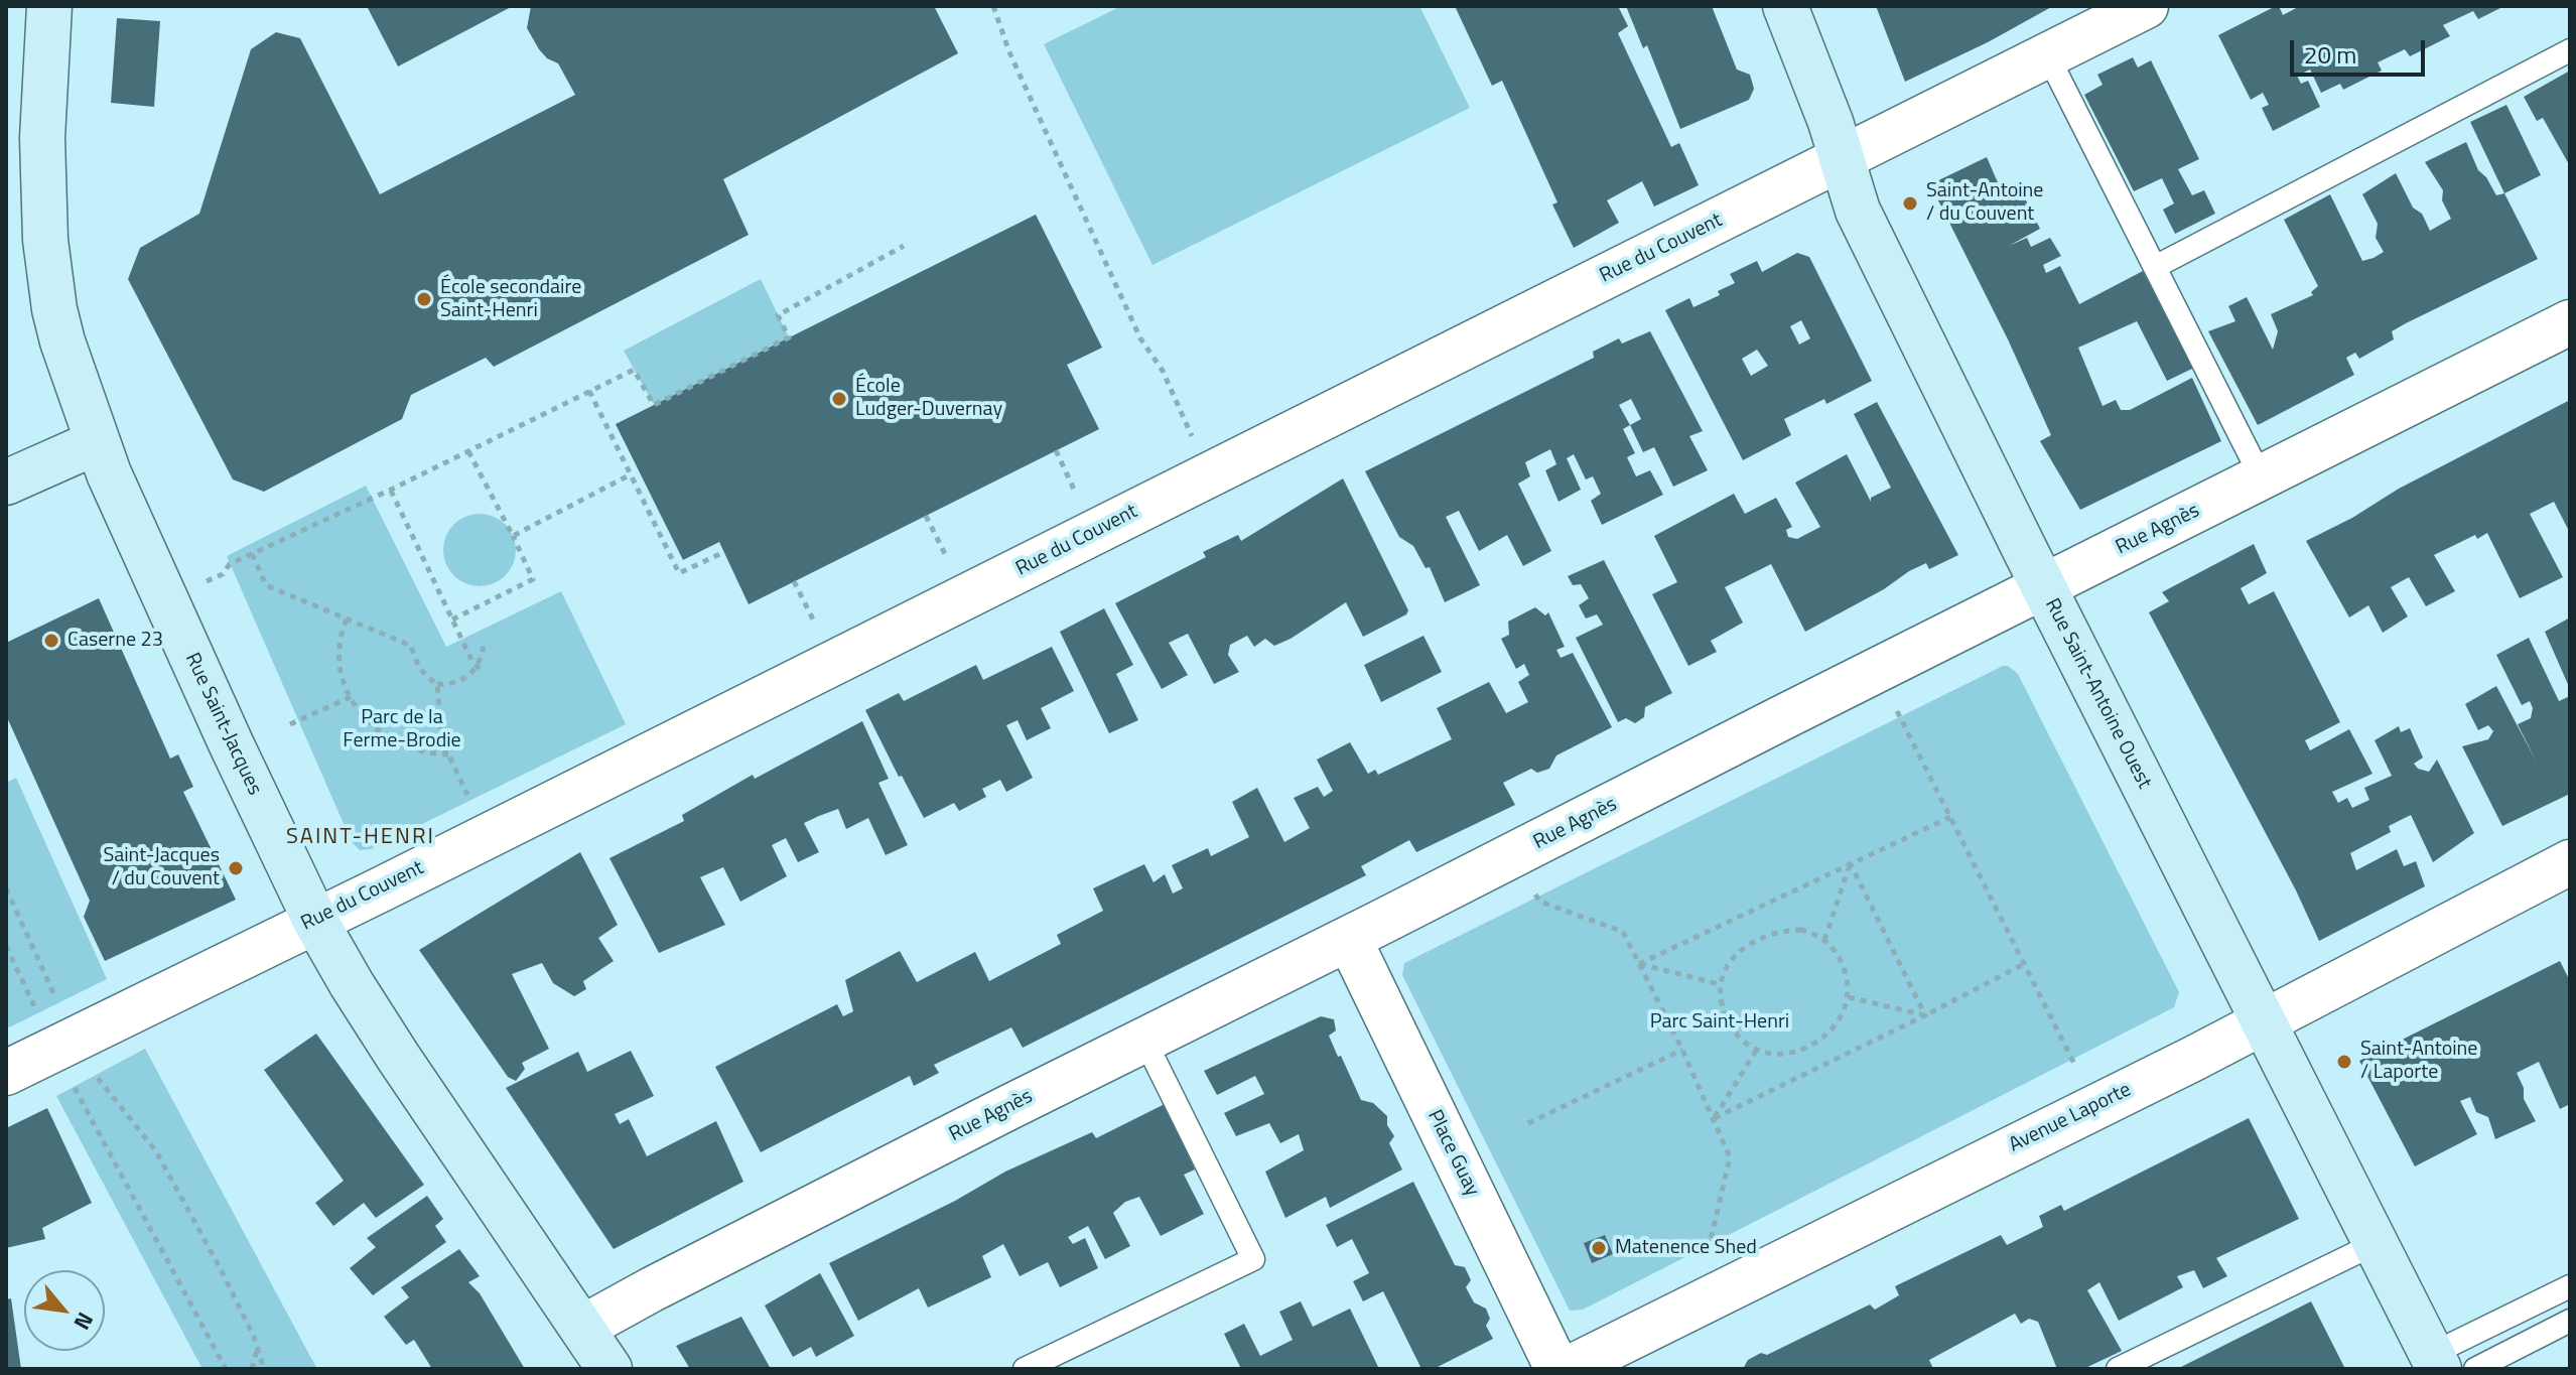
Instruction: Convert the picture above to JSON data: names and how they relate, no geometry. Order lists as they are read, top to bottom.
{
  "streets": {
    "main road": ["Rue Saint-Antoine Ouest", "Rue Saint-Jacques"],
    "street": [
      "Rue du Couvent",
      "Rue Agnès",
      "Avenue Laporte",
      "Place Guay"
    ]
  },
  "crossings": [
    ["Rue du Couvent", "Rue Saint-Antoine Ouest"],
    ["Rue du Couvent", "Rue Saint-Jacques"],
    ["Rue Agnès", "Rue Saint-Antoine Ouest"],
    ["Rue Agnès", "Rue Saint-Jacques"],
    ["Rue Agnès", "Place Guay"],
    ["Rue Saint-Antoine Ouest", "Avenue Laporte"]
  ],
  "districts": ["SAINT-HENRI"],
  "parks": ["Parc de la Ferme-Brodie", "Parc Saint-Henri"],
  "places": [
    "Saint-Antoine / du Couvent",
    "École secondaire Saint-Henri",
    "École Ludger-Duvernay",
    "Caserne 23",
    "Saint-Jacques / du Couvent",
    "Saint-Antoine / Laporte",
    "Matenence Shed"
  ],
  "scale_bar": "20 m",
  "north": "bottom right"
}
